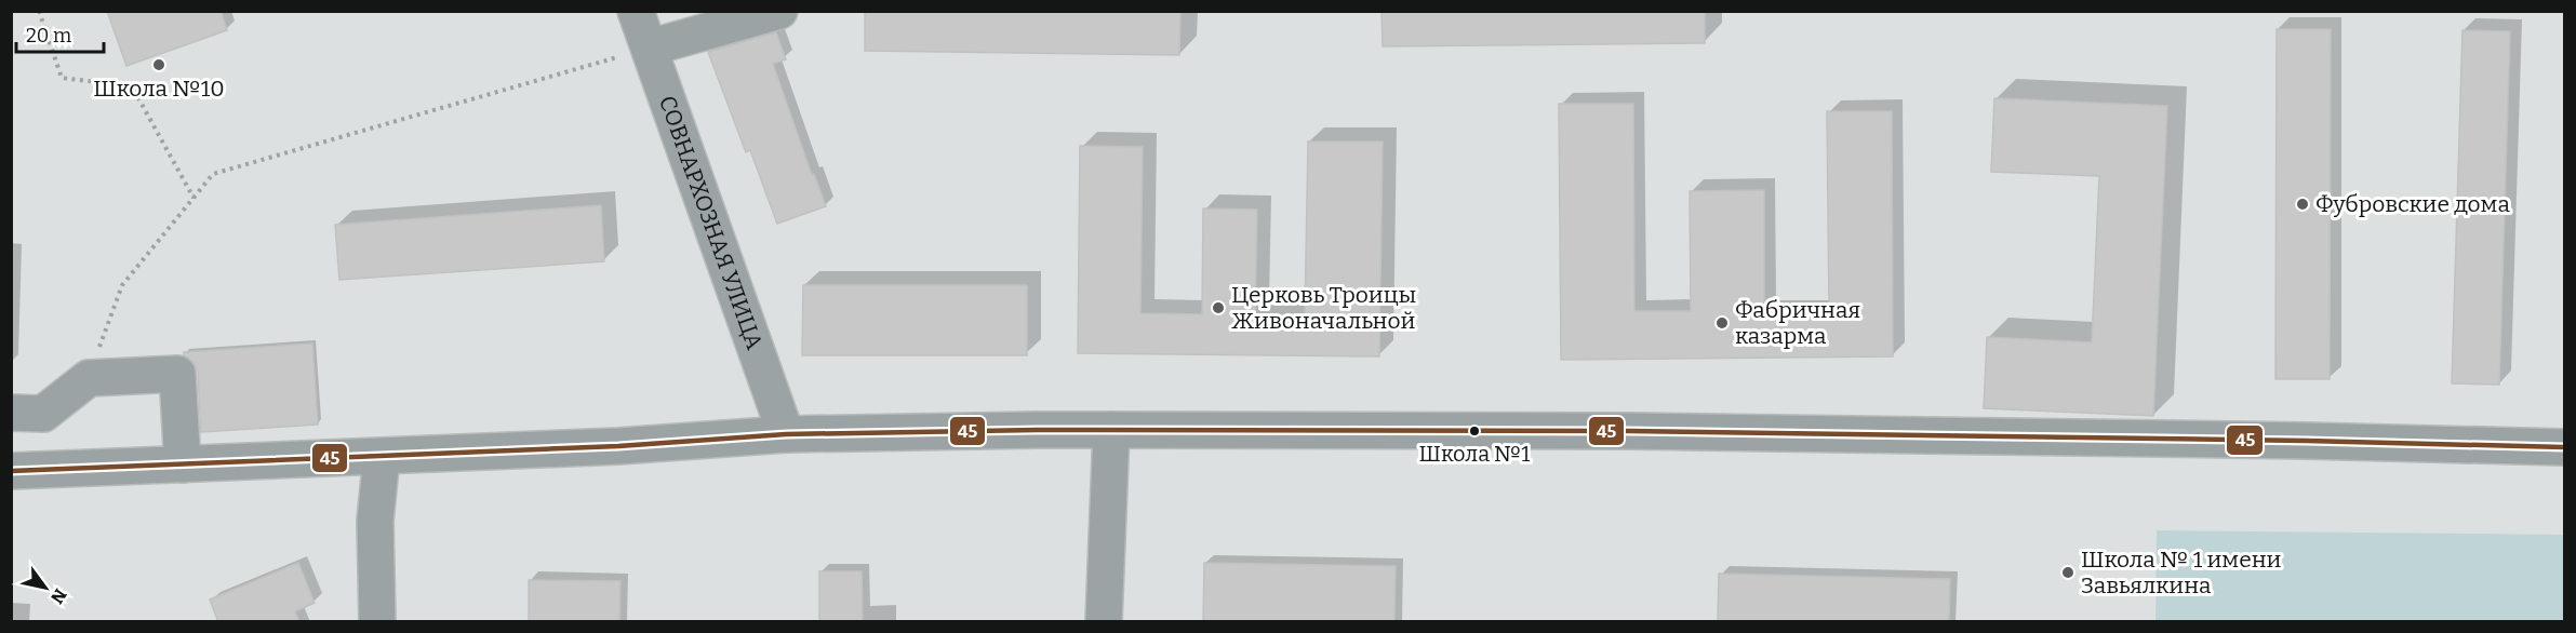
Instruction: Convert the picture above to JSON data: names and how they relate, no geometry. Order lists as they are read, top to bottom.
{
  "streets": {
    "street": ["СОВНАРХОЗНАЯ УЛИЦА"]
  },
  "places": [
    "Школа №10",
    "Фубровские дома",
    "Церковь Троицы Живоначальной",
    "Фабричная казарма",
    "Школа №1",
    "Школа № 1 имени Завьялкина"
  ],
  "lines": ["transit line 45"],
  "scale_bar": "20 m",
  "north": "bottom right"
}
